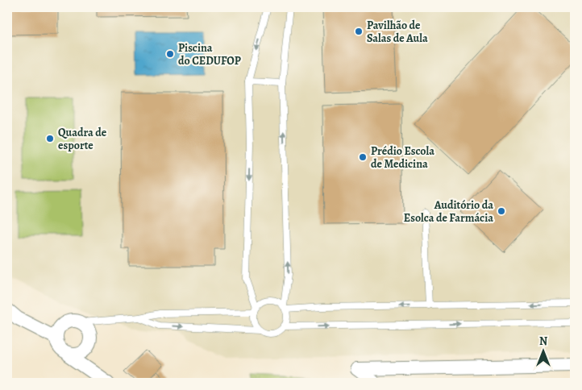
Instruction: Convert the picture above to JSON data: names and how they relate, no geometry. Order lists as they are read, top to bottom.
{
  "places": [
    "Pavilhão de Salas de Aula",
    "Piscina do CEDUFOP",
    "Quadra de esporte",
    "Prédio Escola de Medicina",
    "Auditório da Esolca de Farmácia"
  ],
  "north": "top"
}
